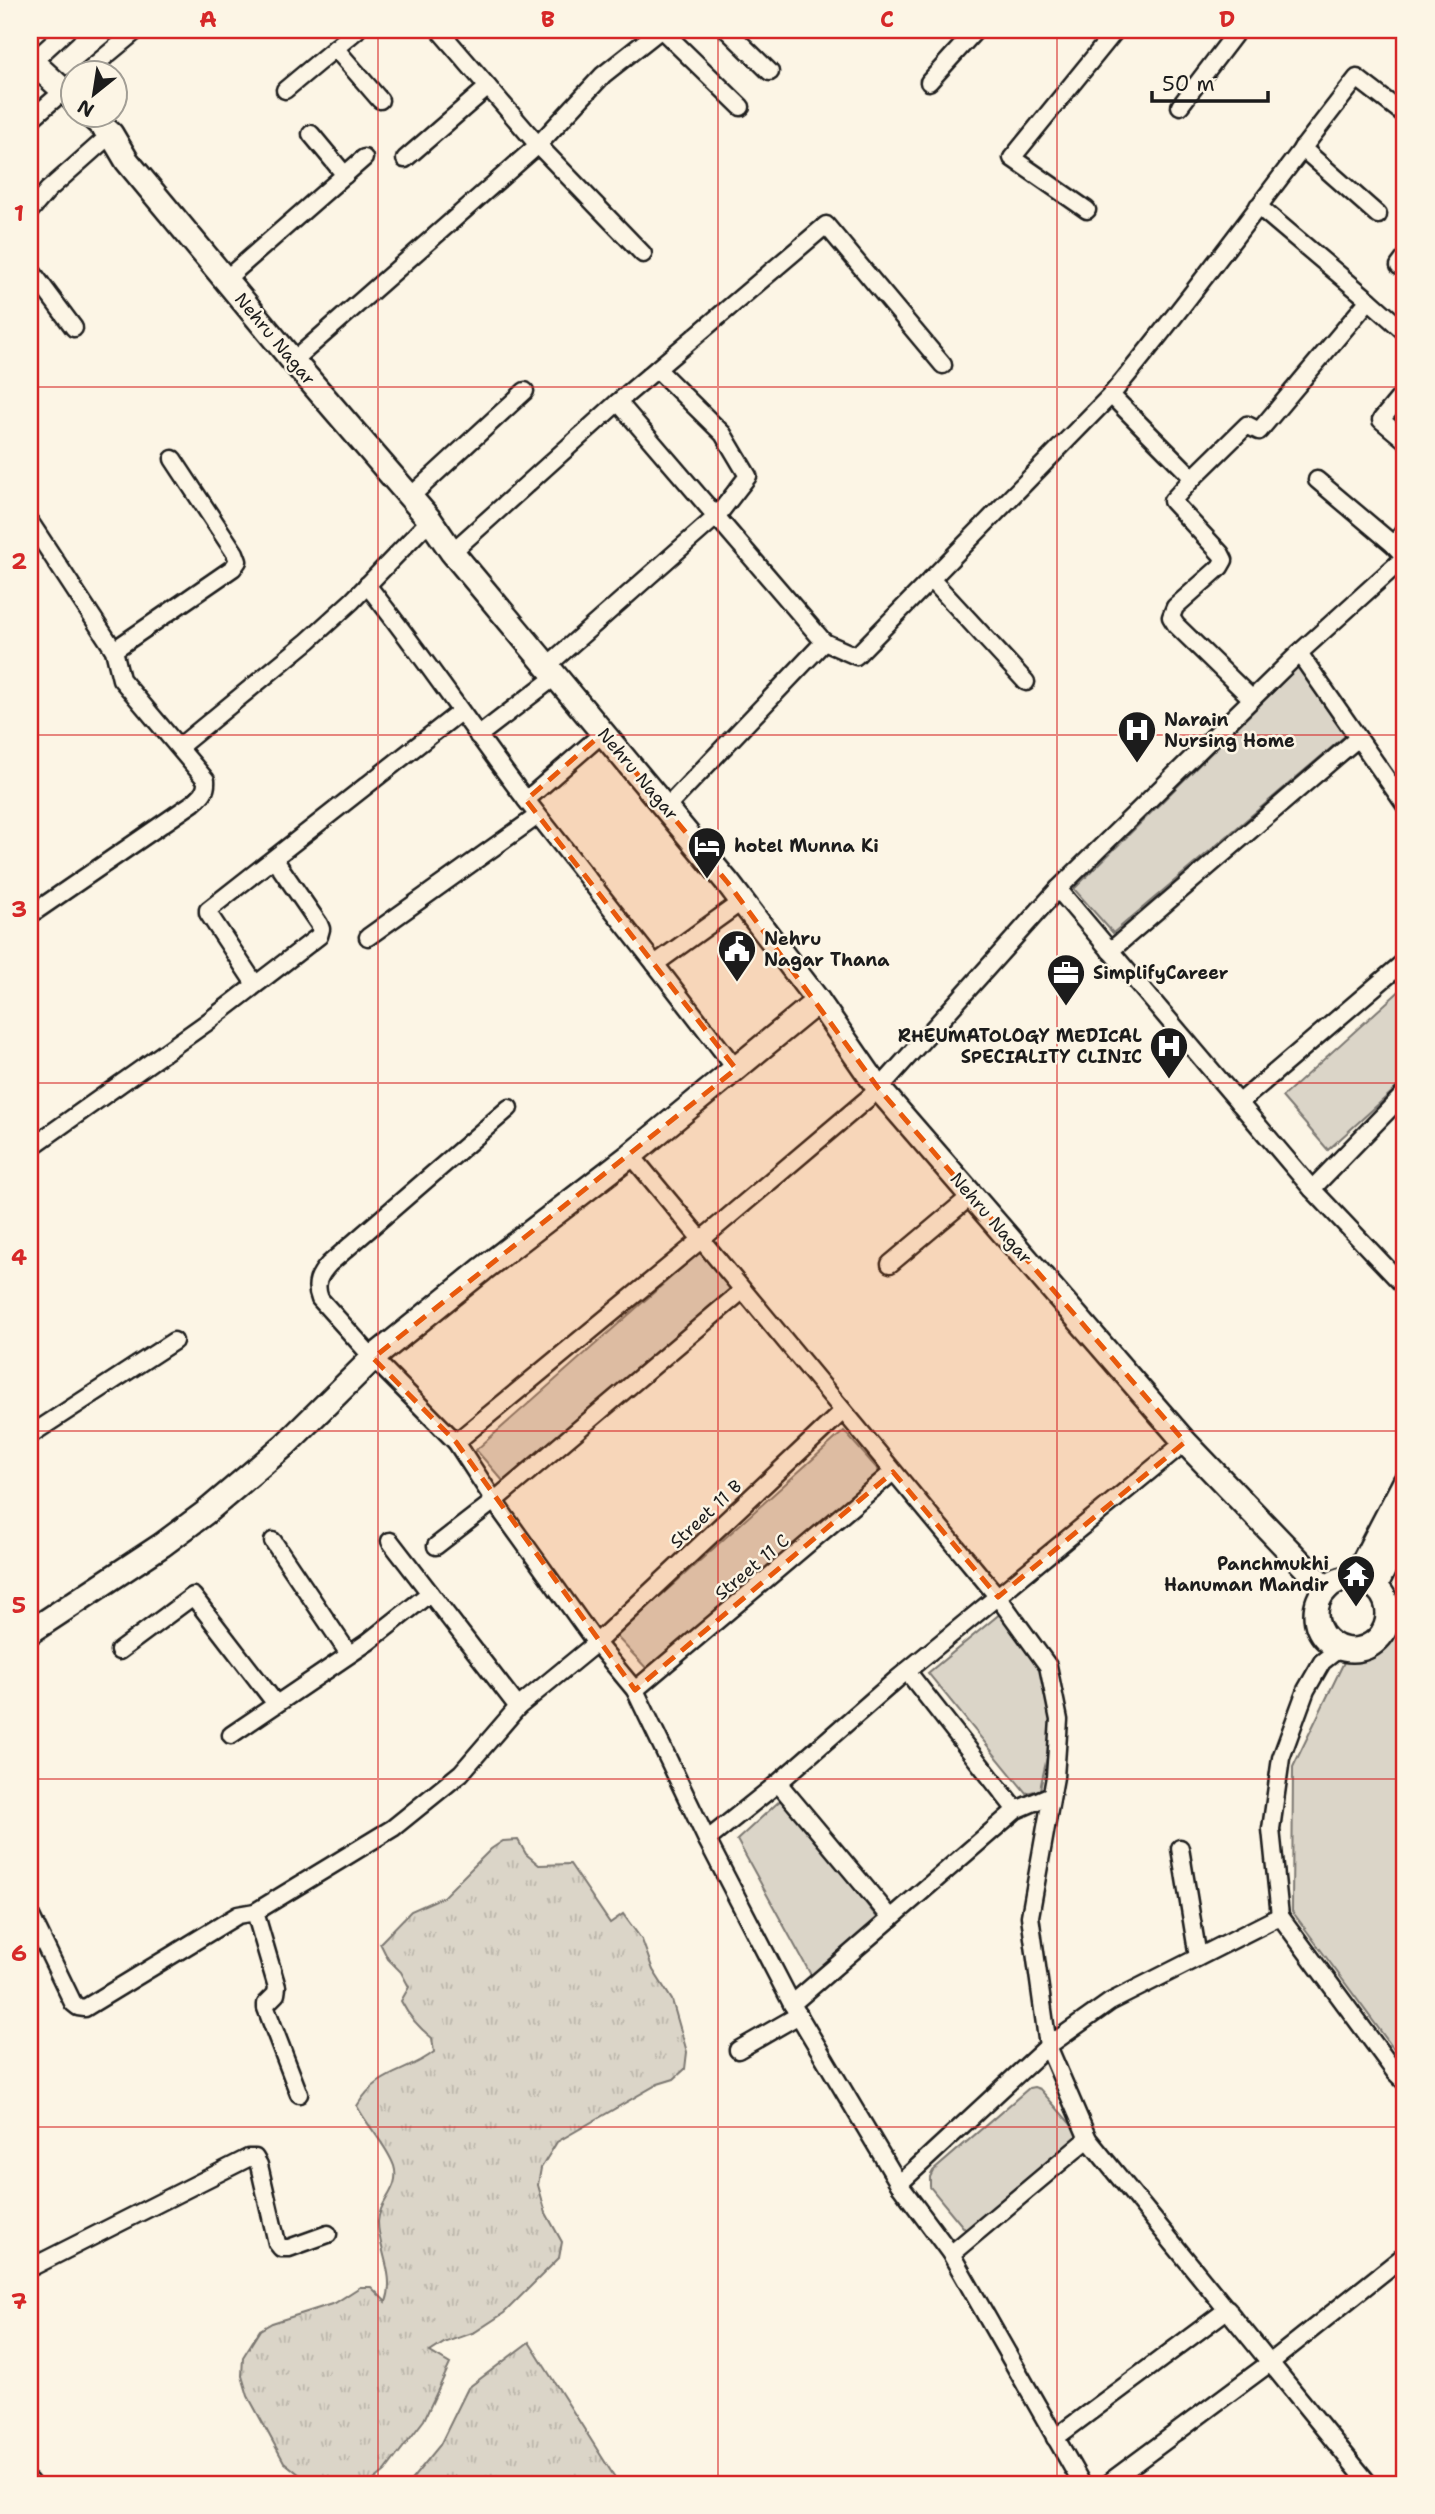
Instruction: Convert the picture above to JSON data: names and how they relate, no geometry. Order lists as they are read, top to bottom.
{
  "streets": {
    "street": ["Nehru Nagar", "Street 11 B", "Street 11 C"]
  },
  "places": {
    "hospital": ["Narain Nursing Home", "RHEUMATOLOGY MEDICAL SPECIALITY CLINIC"],
    "hotel": ["hotel Munna Ki"],
    "public building": ["Nehru Nagar Thana"],
    "office": ["SimplifyCareer"],
    "temple": ["Panchmukhi Hanuman Mandir"]
  },
  "scale_bar": "50 m",
  "north": "bottom left",
  "grid": {
    "columns": [
      "A",
      "B",
      "C",
      "D"
    ],
    "rows": [
      "1",
      "2",
      "3",
      "4",
      "5",
      "6",
      "7"
    ]
  }
}
